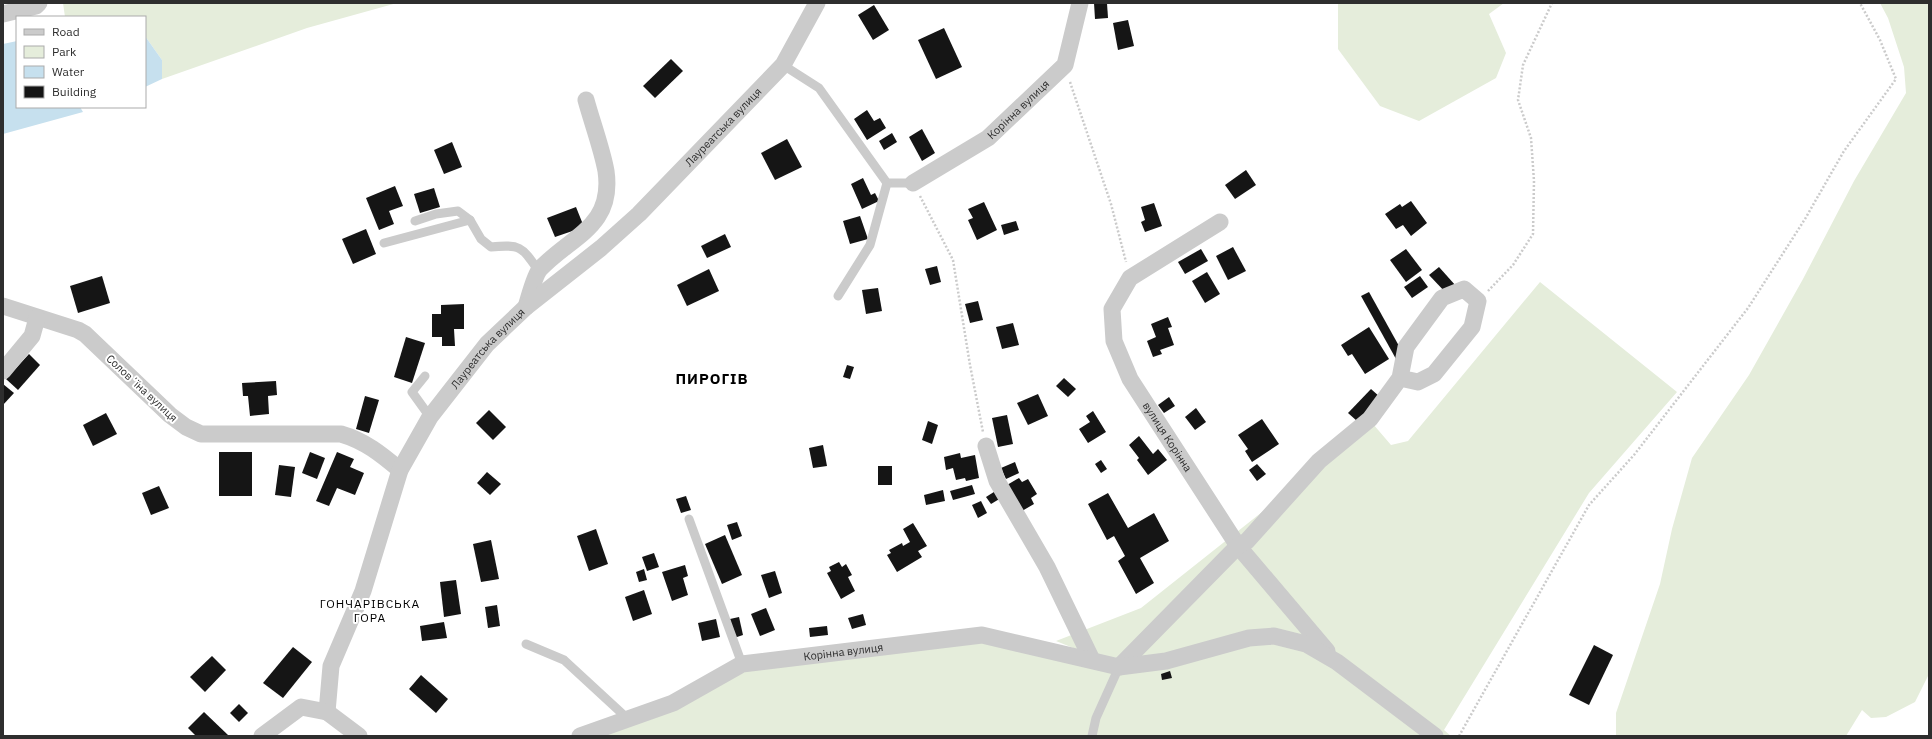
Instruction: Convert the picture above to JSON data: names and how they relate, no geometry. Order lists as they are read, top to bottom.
{
  "streets": {
    "street": [
      "Корінна вулиця",
      "Лауреатська вулиця",
      "Соловʼїна вулиця",
      "вулиця Корінна"
    ]
  },
  "crossings": [
    ["Корінна вулиця", "вулиця Корінна"],
    ["Лауреатська вулиця", "Соловʼїна вулиця"]
  ],
  "districts": ["ПИРОГІВ", "ГОНЧАРІВСЬКА ГОРА"],
  "legend": [
    "Road",
    "Park",
    "Water",
    "Building"
  ]
}
